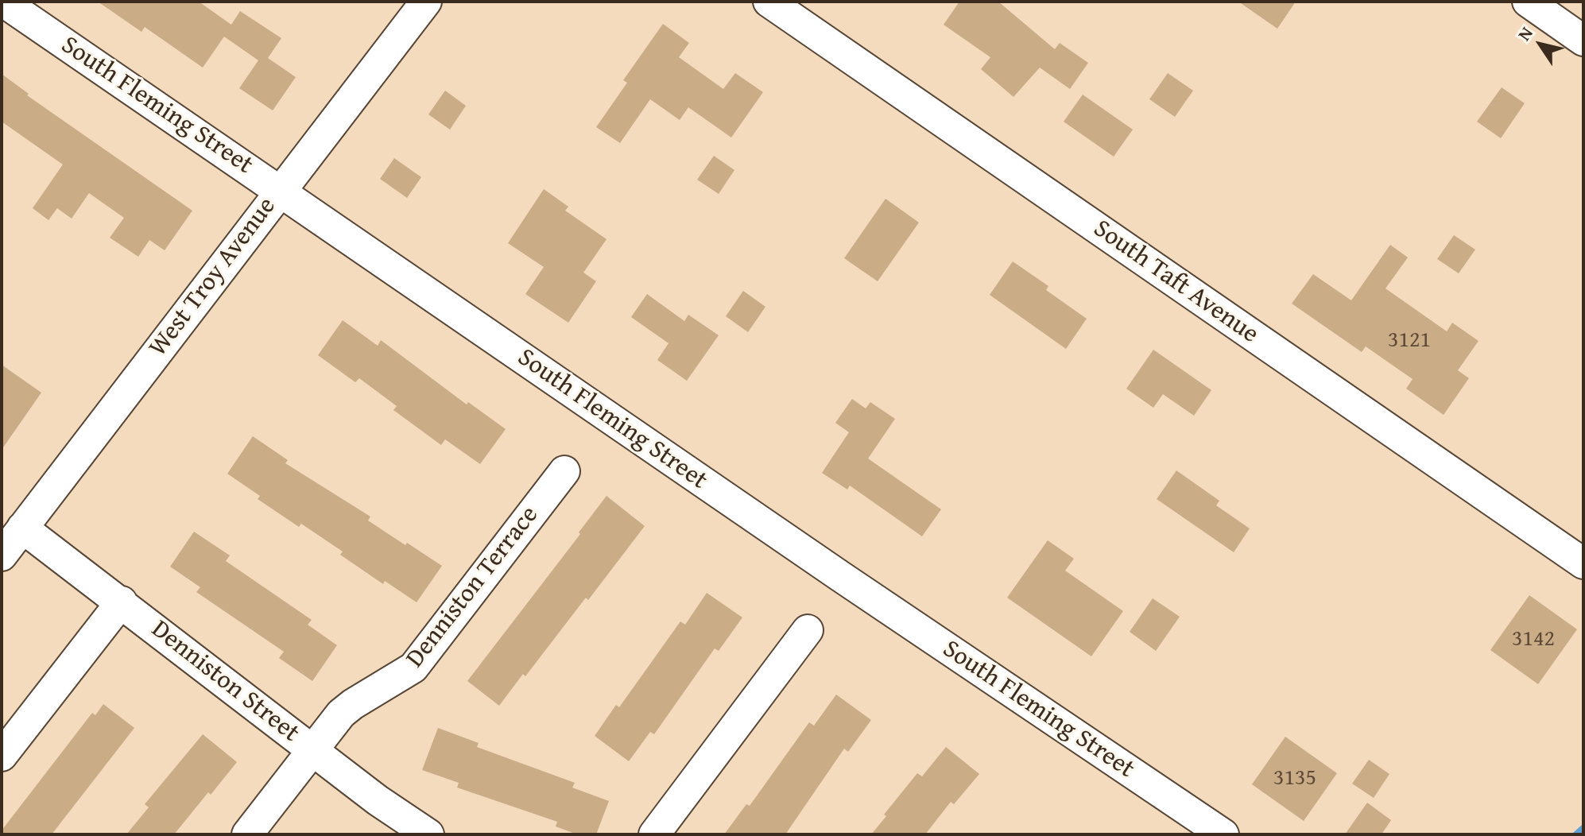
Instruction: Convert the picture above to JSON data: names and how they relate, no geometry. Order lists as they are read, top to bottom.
{
  "streets": {
    "street": [
      "South Fleming Street",
      "West Troy Avenue",
      "South Taft Avenue",
      "Denniston Terrace",
      "Denniston Street"
    ]
  },
  "crossings": [
    ["South Fleming Street", "West Troy Avenue"],
    ["West Troy Avenue", "Denniston Street"],
    ["Denniston Terrace", "Denniston Street"]
  ],
  "house_numbers": ["3121", "3142", "3135"],
  "north": "top left"
}
